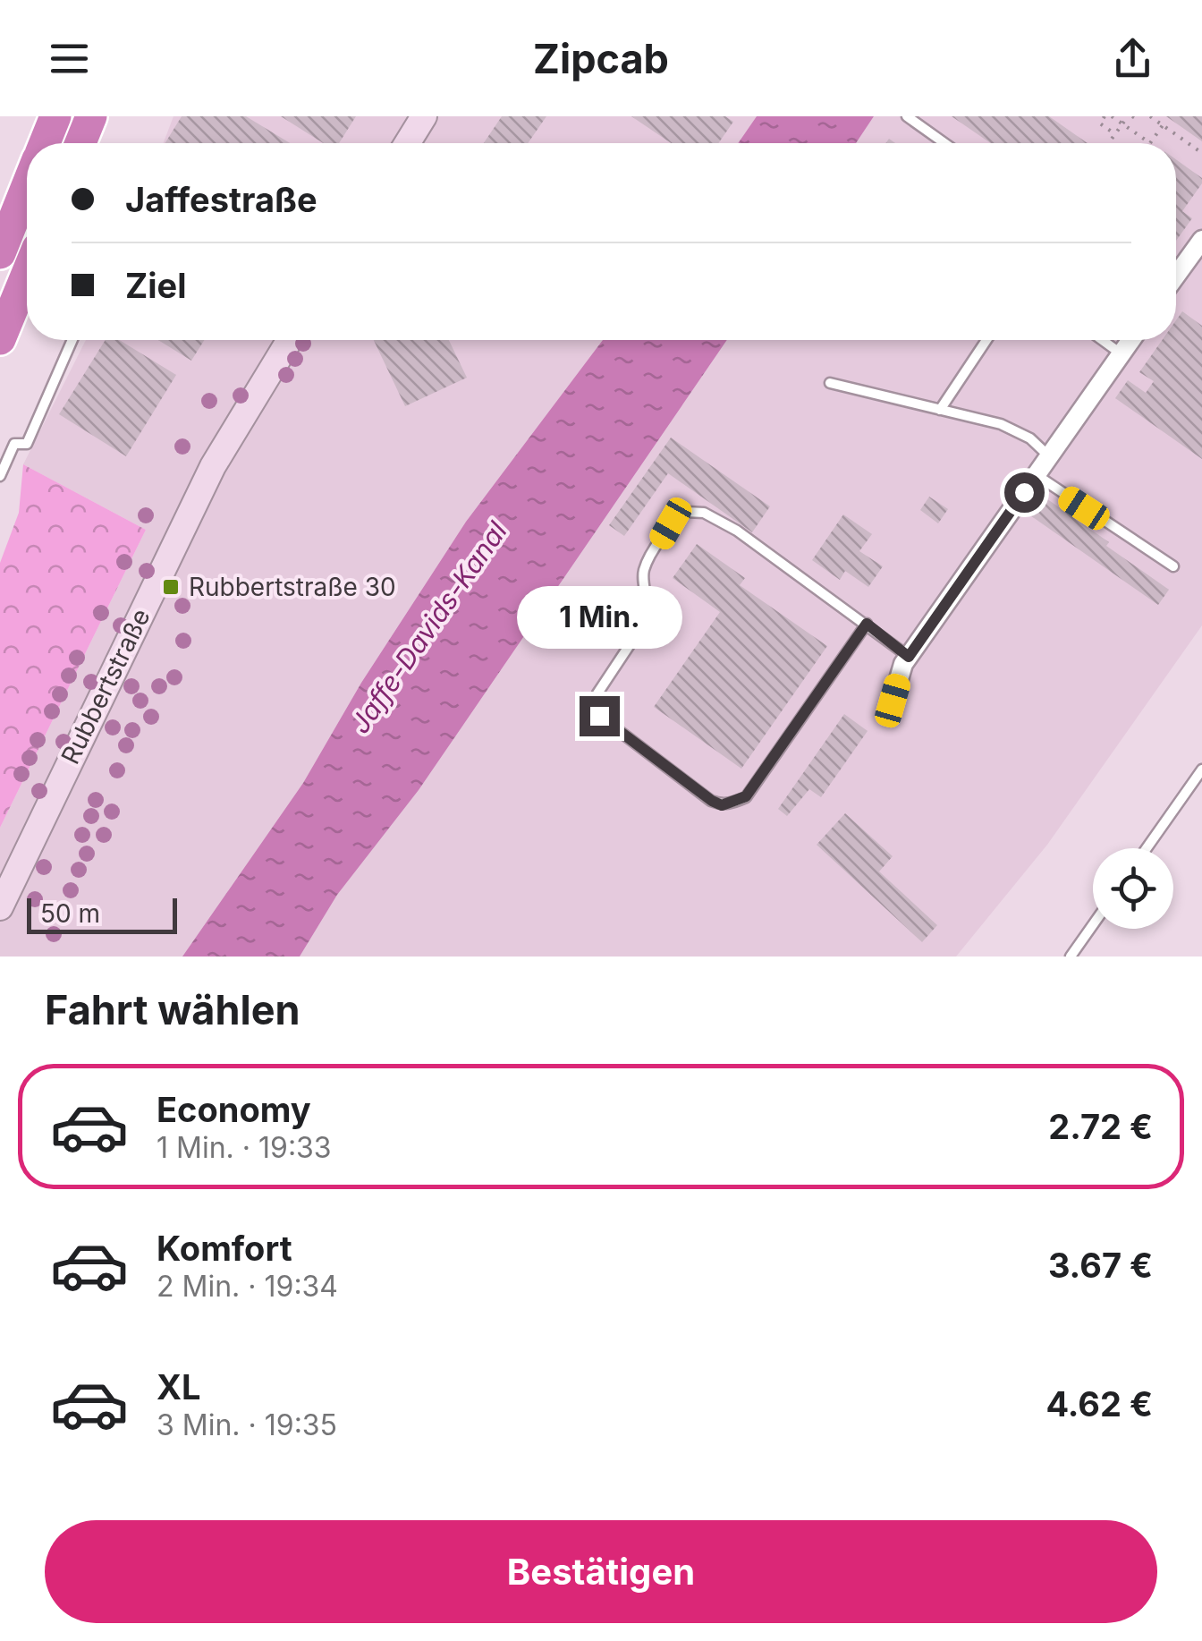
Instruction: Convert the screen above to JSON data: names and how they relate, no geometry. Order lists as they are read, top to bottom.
{
  "streets": {
    "street": ["Rubbertstraße"]
  },
  "water": ["Jaffe-Davids-Kanal"],
  "places": {
    "transit": ["Rubbertstraße 30"]
  },
  "scale_bar": "50 m",
  "page": {
    "header": "Zipcab",
    "banner": ["Jaffestraße", "Ziel"],
    "bubble": "1 Min.",
    "scale": "50 m",
    "heading": "Fahrt wählen",
    "list": [
      {
        "name": "Economy",
        "note": "1 Min. · 19:33",
        "value": "2.72 €"
      },
      {
        "name": "Komfort",
        "note": "2 Min. · 19:34",
        "value": "3.67 €"
      },
      {
        "name": "XL",
        "note": "3 Min. · 19:35",
        "value": "4.62 €"
      }
    ],
    "buttons": "Bestätigen"
  }
}
